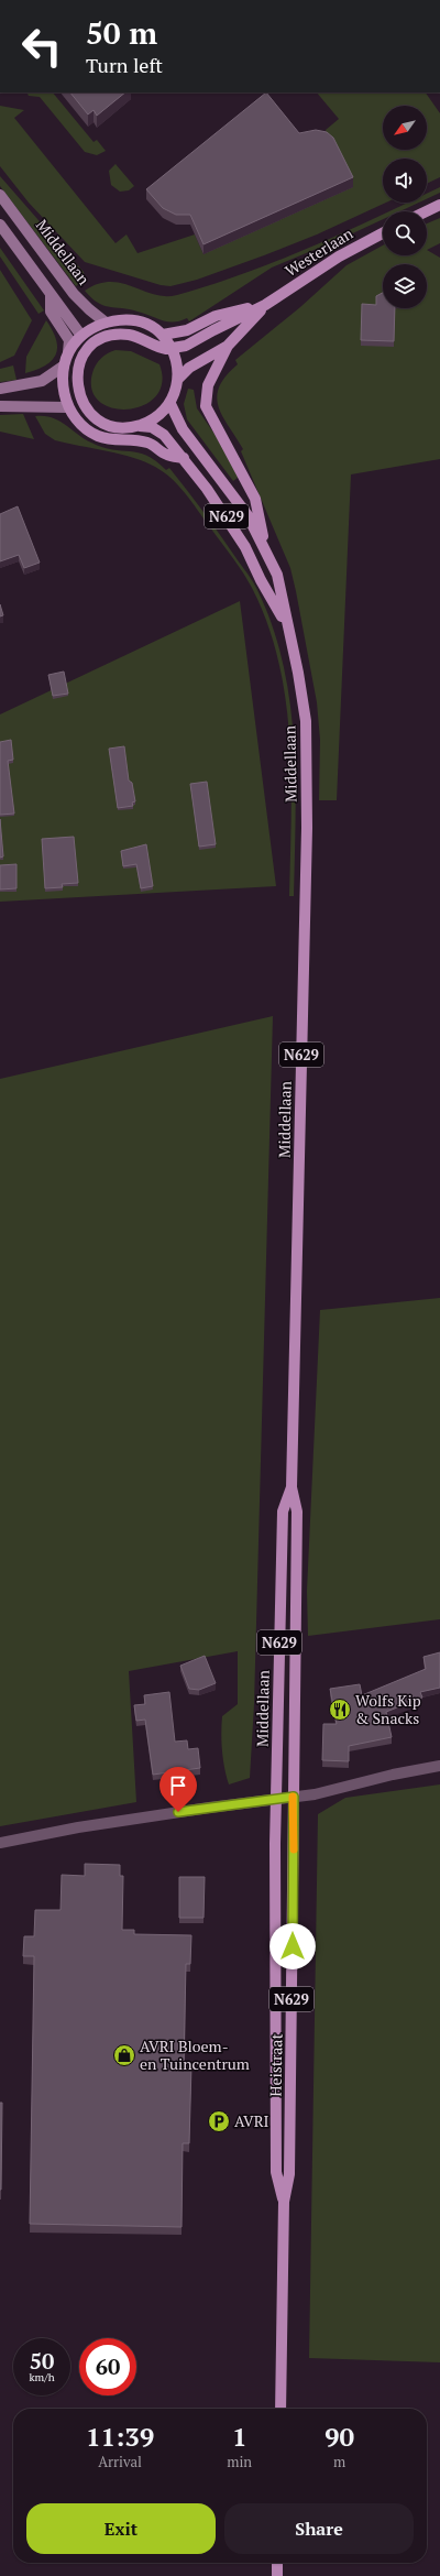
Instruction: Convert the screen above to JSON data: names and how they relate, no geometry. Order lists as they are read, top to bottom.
{
  "streets": {
    "main road": [
      "Middellaan",
      "Westerlaan",
      "N629",
      "Heistraat"
    ]
  },
  "crossings": [
    ["Middellaan", "Westerlaan"],
    ["Middellaan", "Heistraat"]
  ],
  "places": {
    "restaurant": ["Wolfs Kip & Snacks"],
    "shop": ["AVRI Bloem- en Tuincentrum"],
    "parking": ["AVRI"]
  },
  "north": "bottom left",
  "page": {
    "turn": ["50 m", "Turn left"],
    "speed": "50 km/h",
    "limit": "60",
    "eta": [
      "11:39",
      "Arrival",
      "1",
      "min",
      "90",
      "m"
    ],
    "buttons": ["Exit", "Share"]
  }
}
